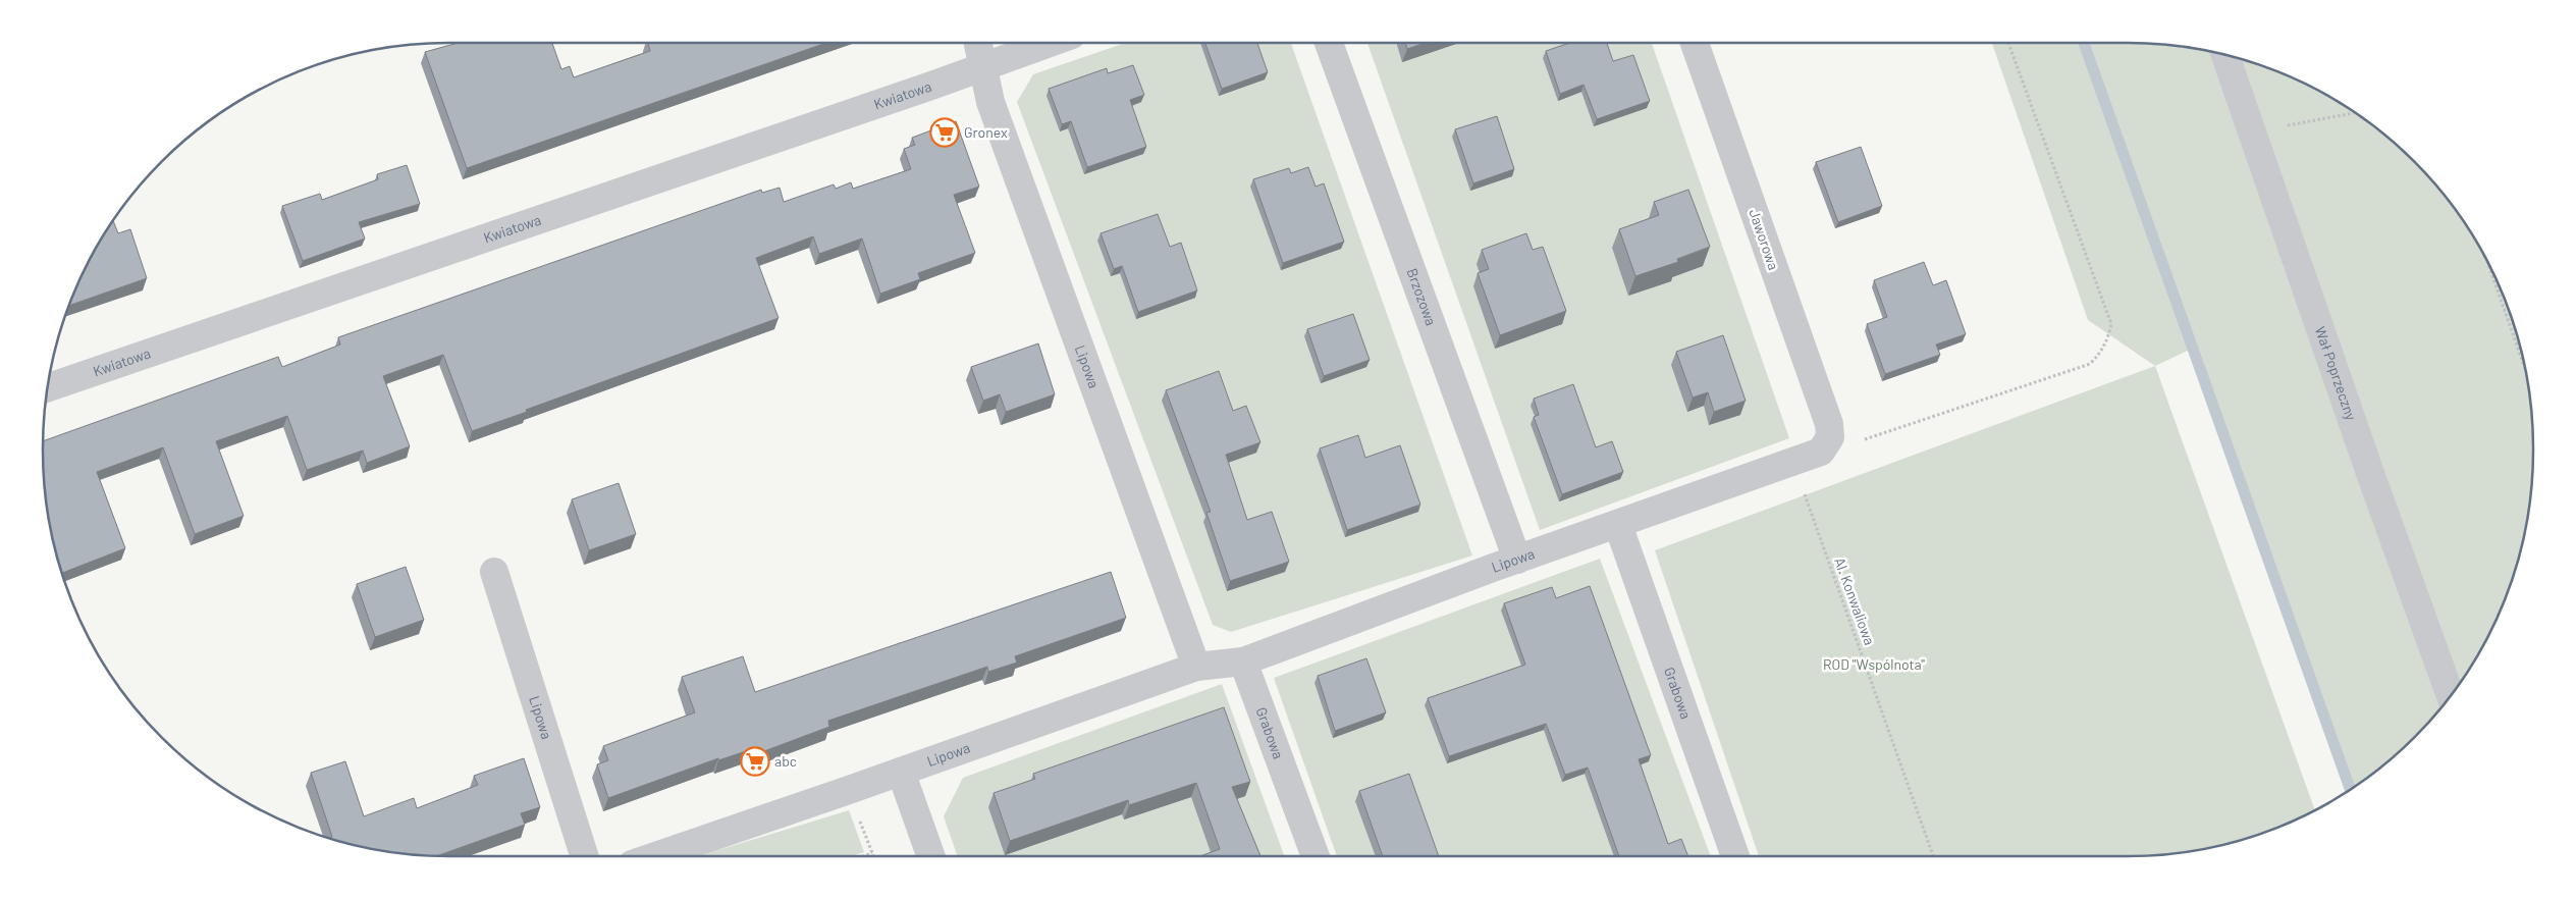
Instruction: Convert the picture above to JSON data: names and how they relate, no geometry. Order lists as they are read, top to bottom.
{
  "streets": {
    "street": [
      "Kwiatowa",
      "Jaworowa",
      "Brzozowa",
      "Lipowa",
      "Wał Poprzeczny",
      "Grabowa"
    ],
    "path": ["Al. Konwaliowa"]
  },
  "crossings": [
    ["Kwiatowa", "Lipowa"],
    ["Jaworowa", "Lipowa"],
    ["Jaworowa", "Al. Konwaliowa"],
    ["Brzozowa", "Lipowa"],
    ["Lipowa", "Al. Konwaliowa"],
    ["Lipowa", "Grabowa"]
  ],
  "parks": ["ROD \"Wspólnota\""],
  "places": {
    "supermarket": ["Gronex", "abc"]
  }
}
